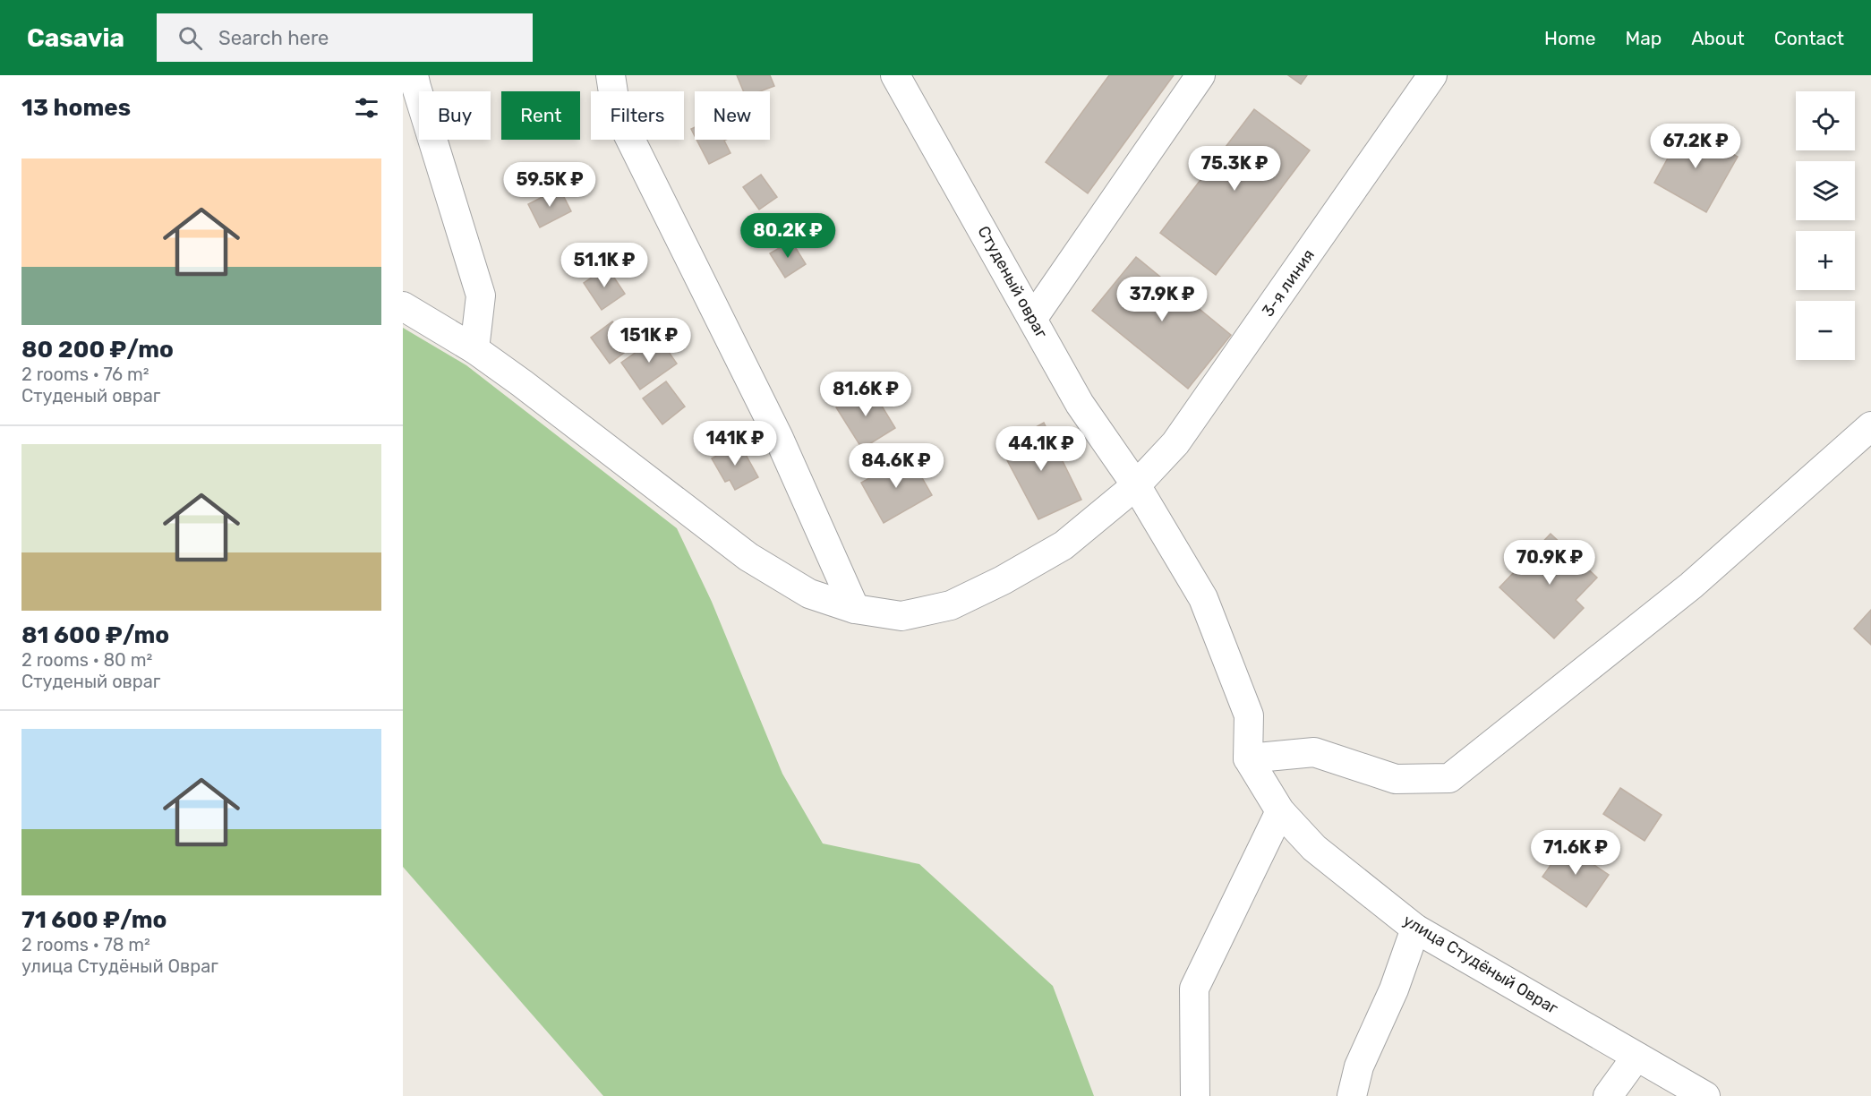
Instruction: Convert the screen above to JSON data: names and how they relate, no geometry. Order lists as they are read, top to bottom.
{
  "streets": {
    "street": ["Студеный овраг", "3-я линия", "улица Студёный Овраг"]
  },
  "crossings": [
    ["Студеный овраг", "3-я линия"]
  ],
  "page": {
    "header": "Casavia",
    "search": "Search here",
    "nav": [
      "Home",
      "Map",
      "About",
      "Contact"
    ],
    "heading": "13 homes",
    "map_buttons": ["+", "−"],
    "chip": [
      "Buy",
      "Rent",
      "Filters",
      "New"
    ],
    "price": [
      "67.2K ₽",
      "75.3K ₽",
      "59.5K ₽",
      "80.2K ₽",
      "51.1K ₽",
      "37.9K ₽",
      "151K ₽",
      "81.6K ₽",
      "141K ₽",
      "44.1K ₽",
      "84.6K ₽",
      "70.9K ₽",
      "71.6K ₽"
    ],
    "list": [
      {
        "name": "80 200 ₽/mo",
        "note": "2 rooms · 76 m² · Студеный овраг"
      },
      {
        "name": "81 600 ₽/mo",
        "note": "2 rooms · 80 m² · Студеный овраг"
      },
      {
        "name": "71 600 ₽/mo",
        "note": "2 rooms · 78 m² · улица Студёный Овраг"
      }
    ]
  }
}
